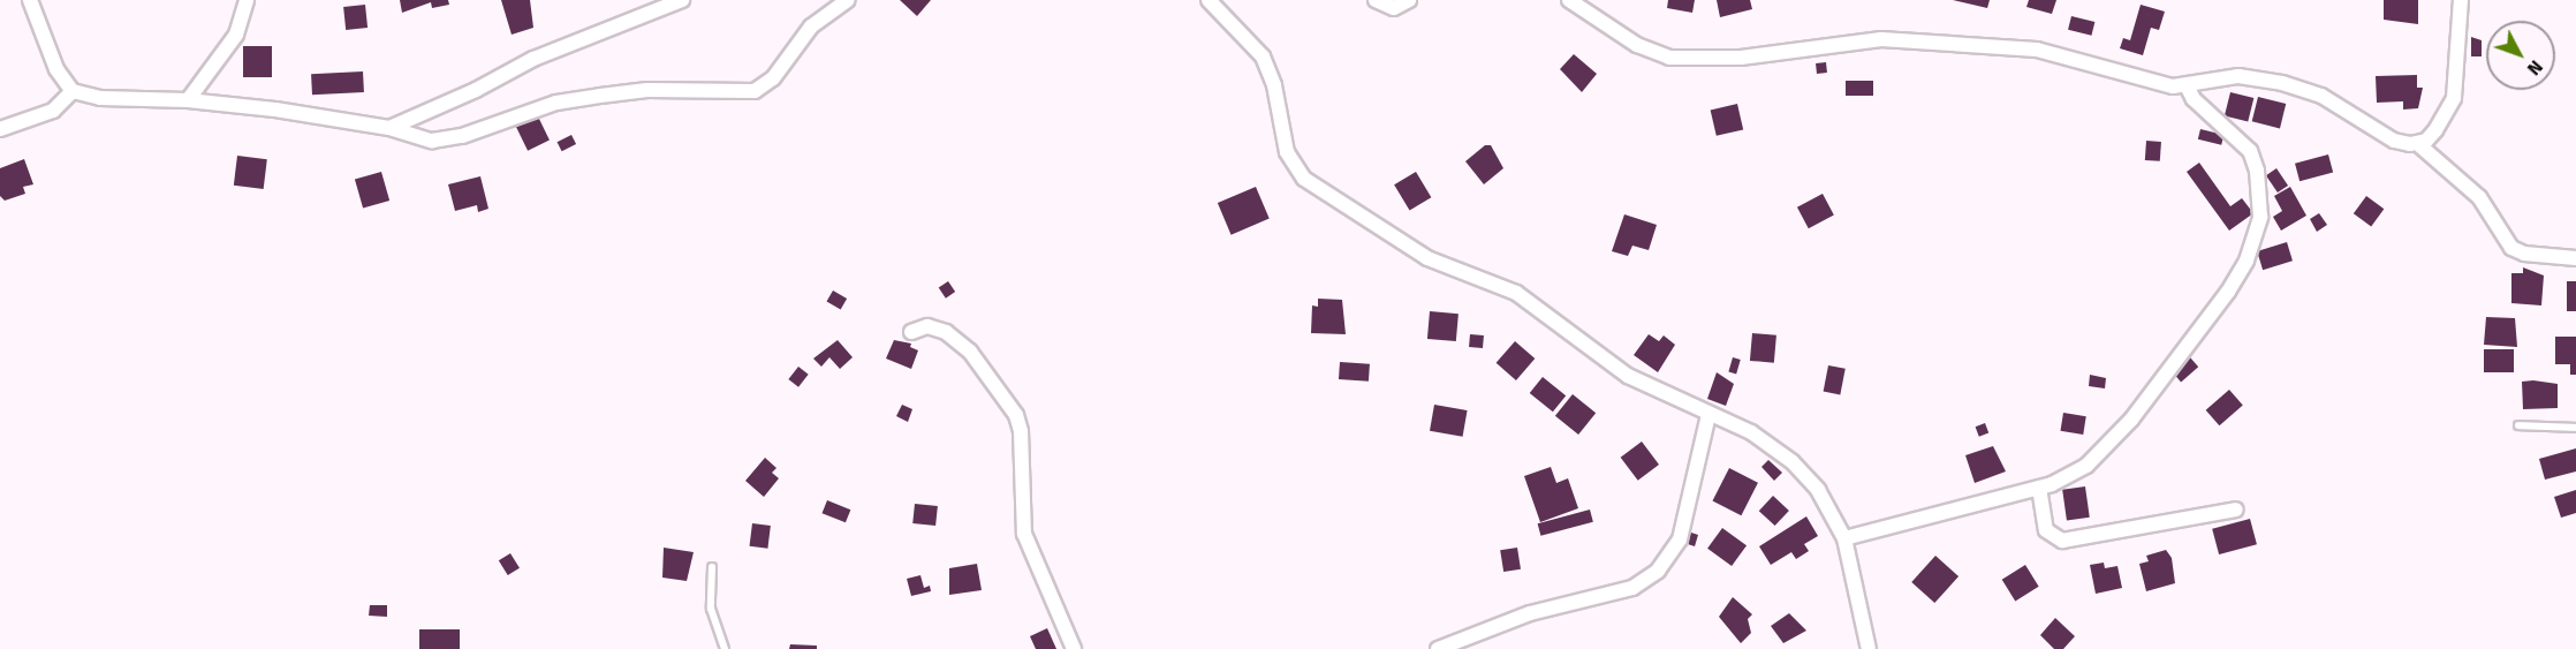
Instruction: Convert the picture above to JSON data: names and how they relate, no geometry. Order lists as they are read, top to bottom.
{
  "north": "bottom right"
}
